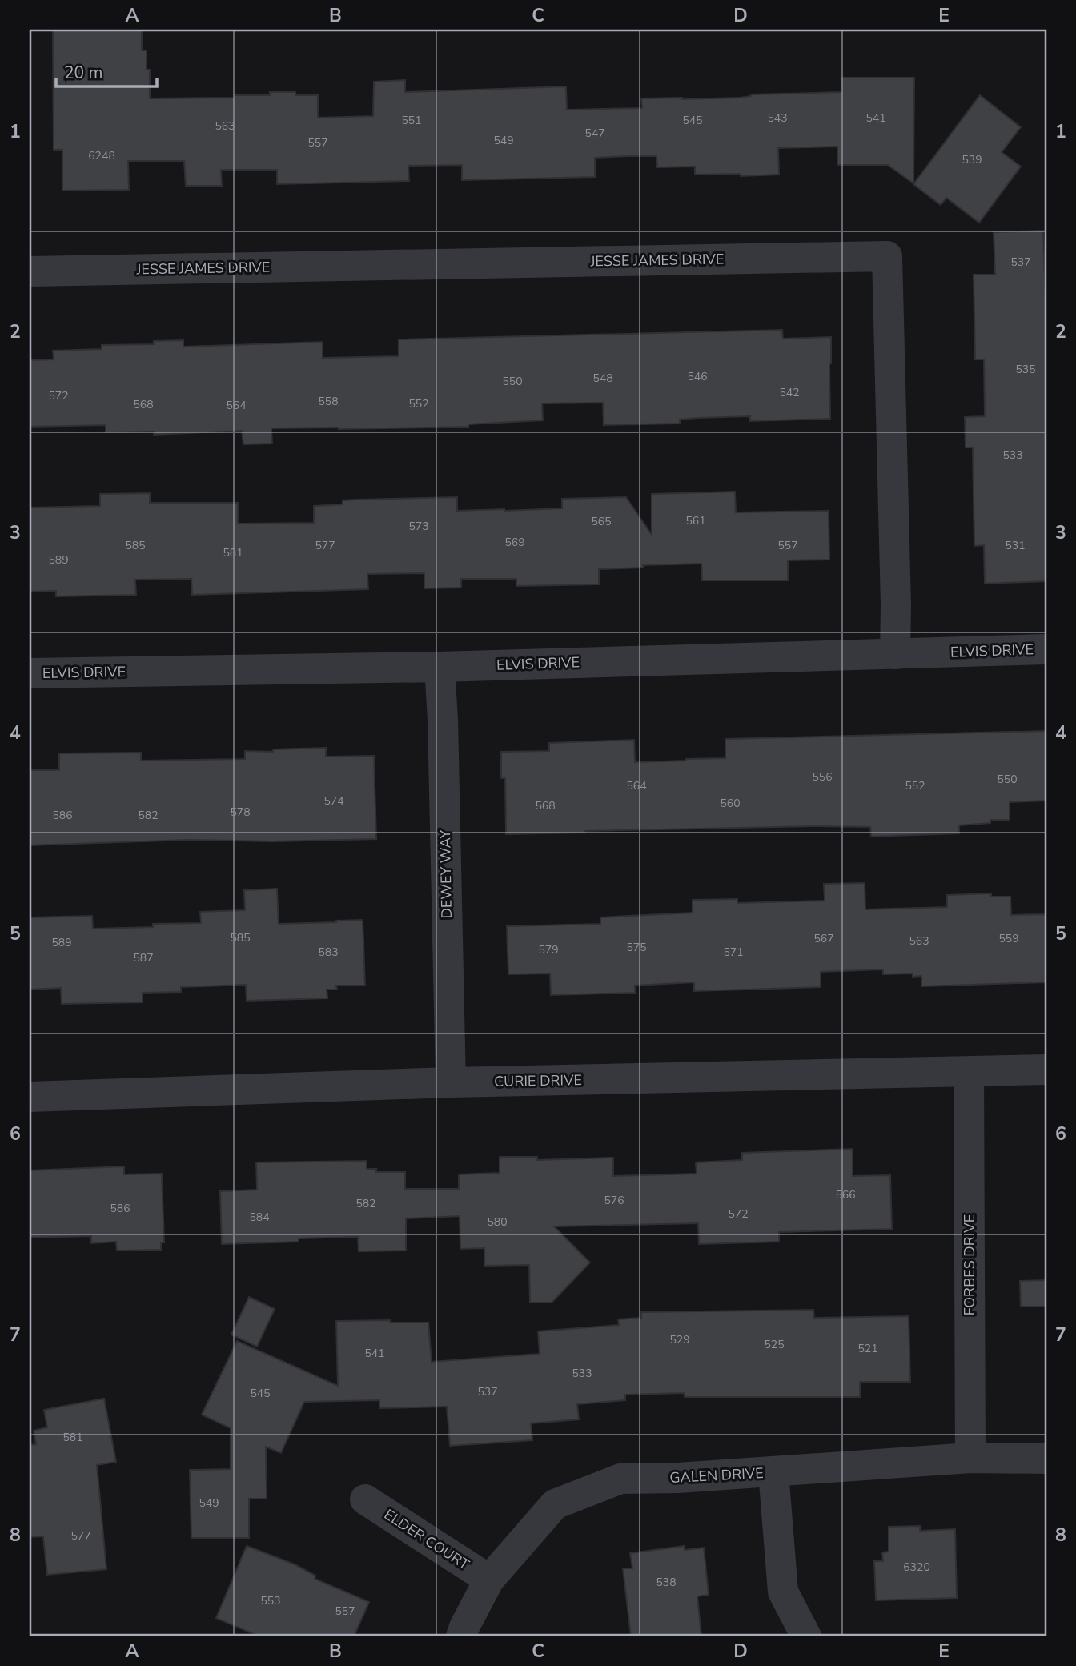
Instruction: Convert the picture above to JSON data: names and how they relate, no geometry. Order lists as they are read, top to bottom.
{
  "streets": {
    "street": [
      "JESSE JAMES DRIVE",
      "ELVIS DRIVE",
      "DEWEY WAY",
      "CURIE DRIVE",
      "FORBES DRIVE",
      "GALEN DRIVE",
      "ELDER COURT"
    ]
  },
  "crossings": [
    ["JESSE JAMES DRIVE", "ELVIS DRIVE"],
    ["ELVIS DRIVE", "DEWEY WAY"],
    ["DEWEY WAY", "CURIE DRIVE"],
    ["CURIE DRIVE", "FORBES DRIVE"],
    ["FORBES DRIVE", "GALEN DRIVE"],
    ["GALEN DRIVE", "ELDER COURT"]
  ],
  "house_numbers": [
    "543",
    "541",
    "551",
    "545",
    "563",
    "547",
    "549",
    "557",
    "6248",
    "539",
    "537",
    "535",
    "546",
    "548",
    "550",
    "542",
    "572",
    "558",
    "552",
    "568",
    "564",
    "533",
    "561",
    "565",
    "573",
    "569",
    "585",
    "577",
    "557",
    "531",
    "581",
    "589",
    "556",
    "550",
    "564",
    "552",
    "574",
    "560",
    "568",
    "578",
    "586",
    "582",
    "585",
    "567",
    "559",
    "563",
    "589",
    "575",
    "579",
    "583",
    "571",
    "587",
    "566",
    "576",
    "582",
    "586",
    "572",
    "584",
    "580",
    "529",
    "525",
    "521",
    "541",
    "533",
    "537",
    "545",
    "581",
    "549",
    "577",
    "6320",
    "538",
    "553",
    "557"
  ],
  "scale_bar": "20 m",
  "grid": {
    "columns": [
      "A",
      "B",
      "C",
      "D",
      "E"
    ],
    "rows": [
      "1",
      "2",
      "3",
      "4",
      "5",
      "6",
      "7",
      "8"
    ]
  }
}
